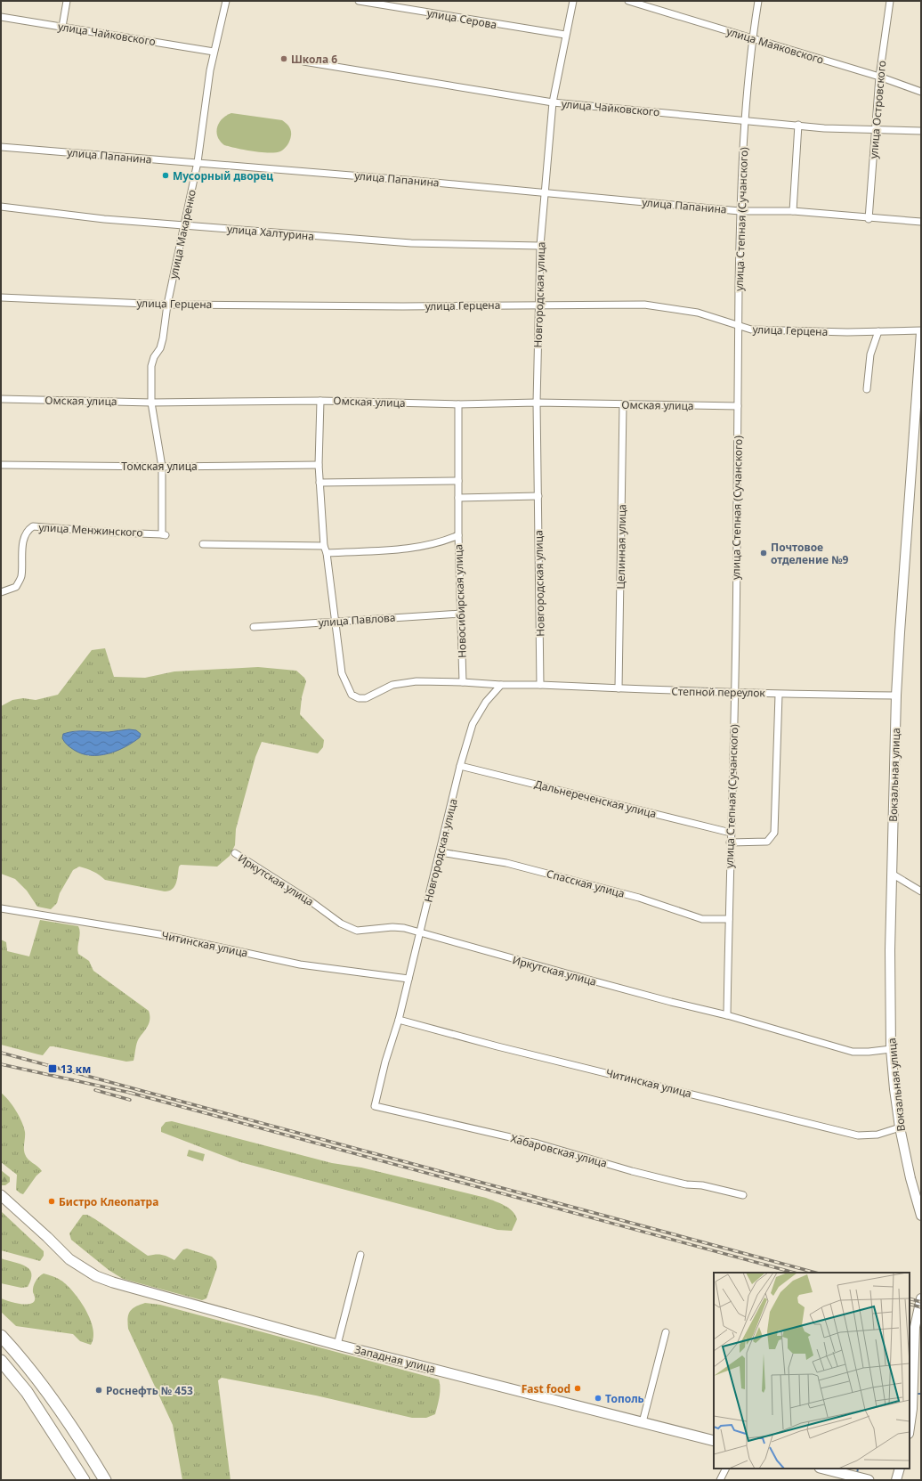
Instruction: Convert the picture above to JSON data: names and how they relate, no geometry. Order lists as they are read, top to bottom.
{
  "streets": {
    "main road": ["Вокзальная улица", "Западная улица"],
    "street": [
      "улица Серова",
      "улица Чайковского",
      "улица Маяковского",
      "улица Островского",
      "улица Папанина",
      "улица Степная (Сучанского)",
      "улица Халтурина",
      "улица Макаренко",
      "Новгородская улица",
      "улица Герцена",
      "Омская улица",
      "Томская улица",
      "улица Менжинского",
      "Целинная улица",
      "Новосибирская улица",
      "улица Павлова",
      "Степной переулок",
      "Дальнереченская улица",
      "Иркутская улица",
      "Спасская улица",
      "Читинская улица",
      "Хабаровская улица"
    ]
  },
  "crossings": [
    ["улица Серова", "Новгородская улица"],
    ["улица Чайковского", "улица Островского"],
    ["улица Чайковского", "улица Степная (Сучанского)"],
    ["улица Чайковского", "улица Макаренко"],
    ["улица Чайковского", "Новгородская улица"],
    ["улица Маяковского", "улица Островского"],
    ["улица Маяковского", "улица Степная (Сучанского)"],
    ["улица Островского", "улица Папанина"],
    ["улица Папанина", "улица Степная (Сучанского)"],
    ["улица Папанина", "улица Макаренко"],
    ["улица Папанина", "Новгородская улица"],
    ["улица Степная (Сучанского)", "улица Герцена"],
    ["улица Степная (Сучанского)", "Омская улица"],
    ["улица Степная (Сучанского)", "Степной переулок"],
    ["улица Степная (Сучанского)", "Дальнереченская улица"],
    ["улица Степная (Сучанского)", "Иркутская улица"],
    ["улица Степная (Сучанского)", "Спасская улица"],
    ["улица Халтурина", "улица Макаренко"],
    ["улица Халтурина", "Новгородская улица"],
    ["улица Макаренко", "улица Герцена"],
    ["улица Макаренко", "Омская улица"],
    ["улица Макаренко", "Томская улица"],
    ["улица Макаренко", "улица Менжинского"],
    ["Новгородская улица", "улица Герцена"],
    ["Новгородская улица", "Омская улица"],
    ["Новгородская улица", "Степной переулок"],
    ["Новгородская улица", "Дальнереченская улица"],
    ["Новгородская улица", "Иркутская улица"],
    ["Новгородская улица", "Спасская улица"],
    ["Новгородская улица", "Читинская улица"],
    ["Новгородская улица", "Хабаровская улица"],
    ["улица Герцена", "Вокзальная улица"],
    ["Омская улица", "Целинная улица"],
    ["Омская улица", "Новосибирская улица"],
    ["Целинная улица", "Степной переулок"],
    ["Новосибирская улица", "улица Павлова"],
    ["Степной переулок", "Вокзальная улица"],
    ["Вокзальная улица", "Иркутская улица"],
    ["Вокзальная улица", "Читинская улица"]
  ],
  "places": {
    "other": [
      "Школа 6",
      "Мусорный дворец",
      "Почтовое отделение №9",
      "Бистро Клеопатра",
      "Fast food",
      "Роснефть № 453",
      "Тополь"
    ],
    "transit": ["13 км"]
  }
}
